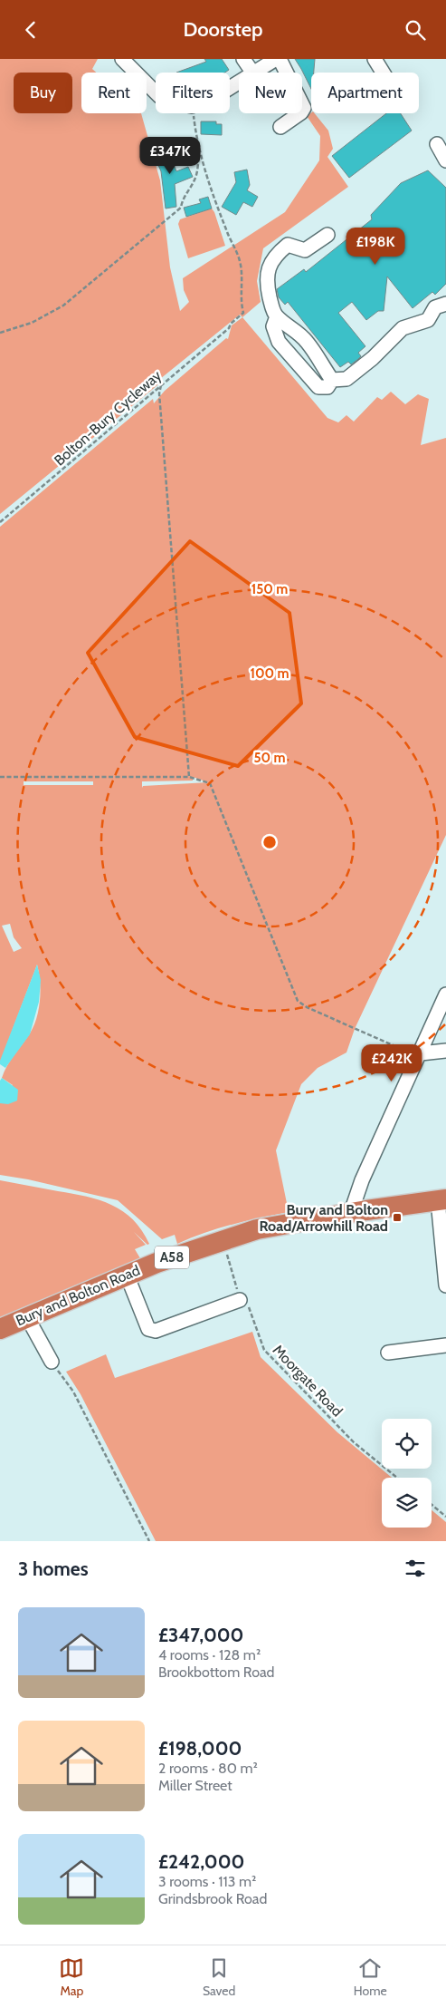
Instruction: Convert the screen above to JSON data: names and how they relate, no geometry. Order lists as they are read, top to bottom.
{
  "streets": {
    "highway": ["A58", "Bury and Bolton Road"],
    "path": ["Bolton-Bury Cycleway", "Moorgate Road"]
  },
  "crossings": [
    ["Bury and Bolton Road", "Moorgate Road"]
  ],
  "places": {
    "transit": ["Bury and Bolton Road/Arrowhill Road"]
  },
  "page": {
    "header": "Doorstep",
    "chip": [
      "Buy",
      "Rent",
      "Filters",
      "New",
      "Apartment"
    ],
    "price": ["£347K", "£198K", "£242K"],
    "heading": "3 homes",
    "list": [
      {
        "name": "£347,000",
        "note": "4 rooms · 128 m² · Brookbottom Road"
      },
      {
        "name": "£198,000",
        "note": "2 rooms · 80 m² · Miller Street"
      },
      {
        "name": "£242,000",
        "note": "3 rooms · 113 m² · Grindsbrook Road"
      }
    ],
    "tabs": ["Map", "Saved", "Home"]
  },
  "rings": ["150 m", "100 m", "50 m"]
}
